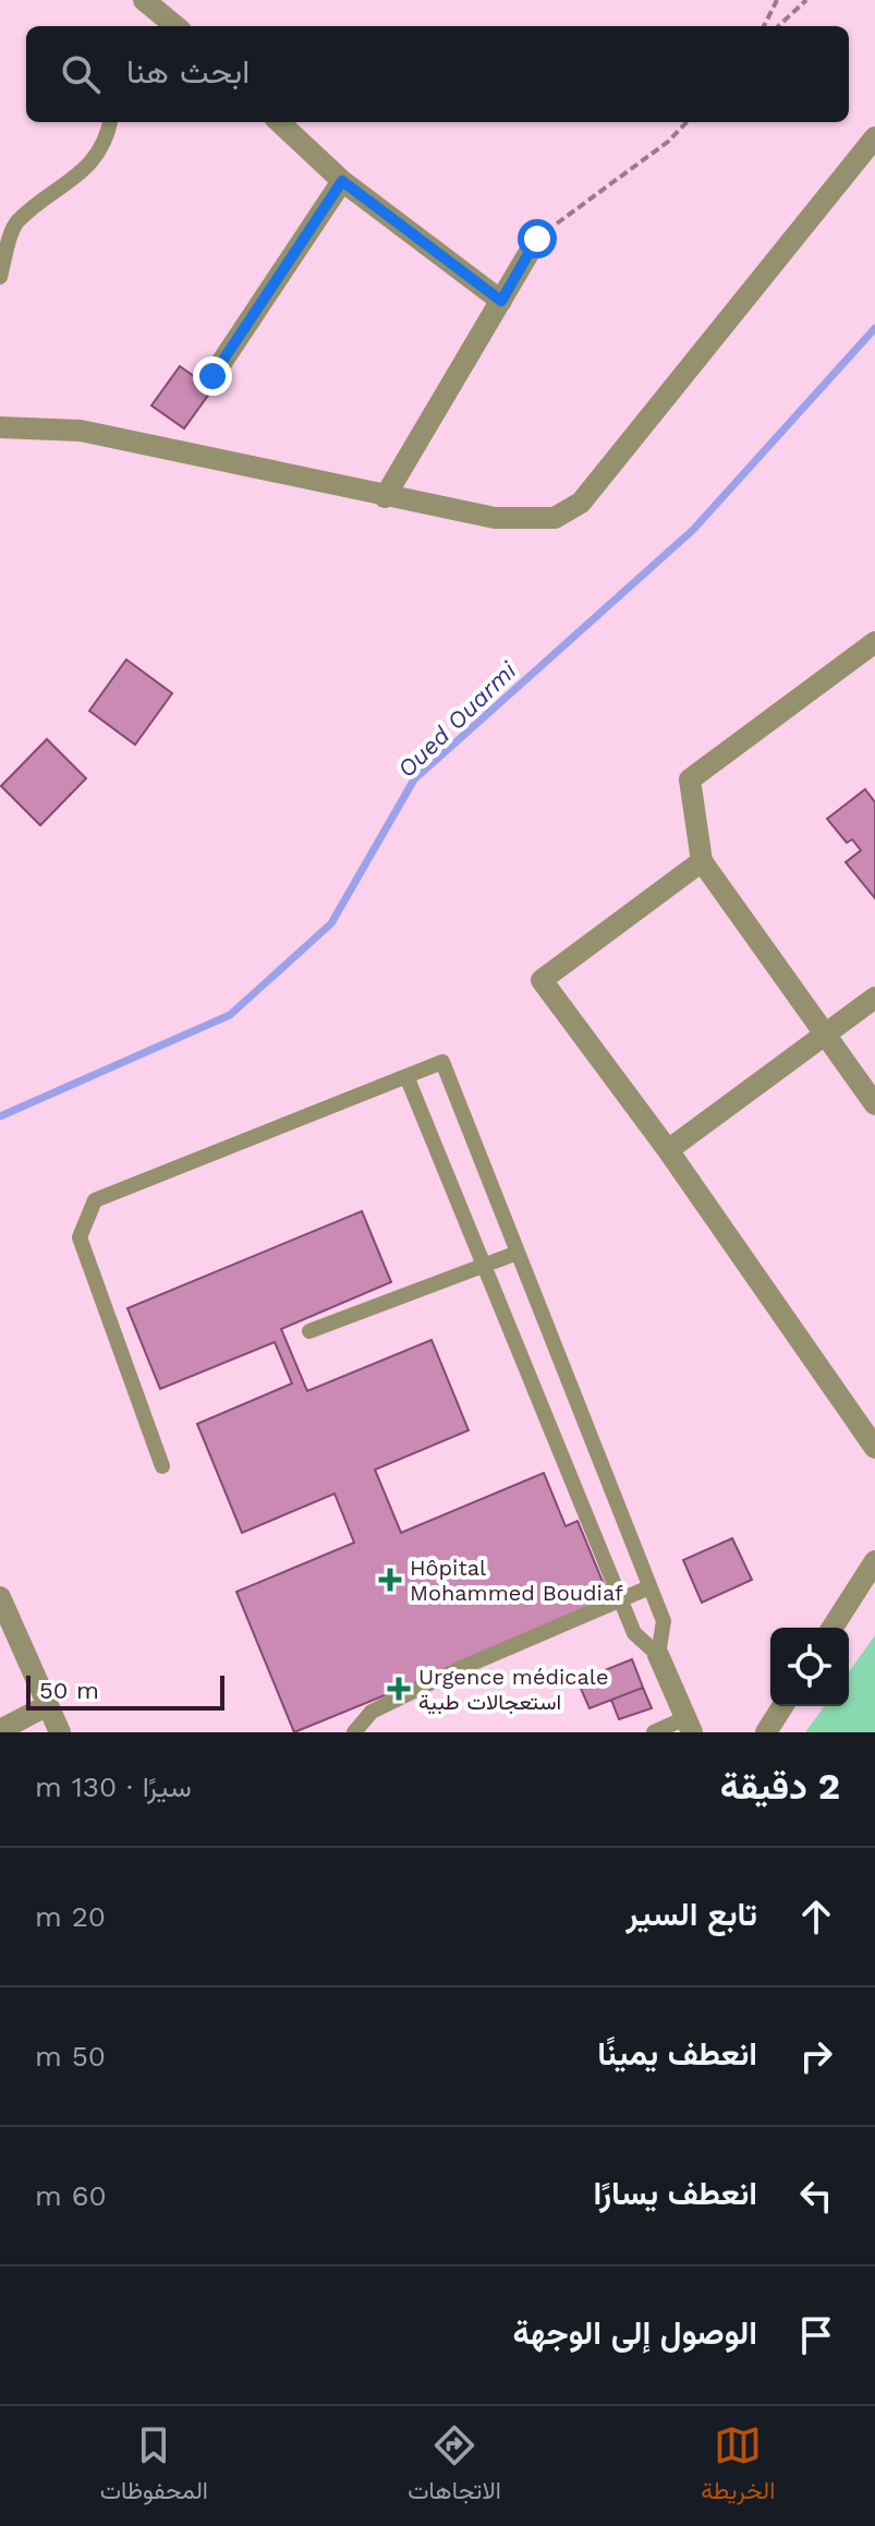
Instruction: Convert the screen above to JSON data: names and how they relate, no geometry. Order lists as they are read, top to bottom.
{
  "water": ["Oued Ouarmi"],
  "places": {
    "health": ["Hôpital Mohammed Boudiaf", "Urgence médicale استعجالات طبية"]
  },
  "scale_bar": "50 m",
  "page": {
    "search": "ابحث هنا",
    "scale": "50 m",
    "heading": ["2 دقيقة", "سيرًا · 130 m"],
    "list": [
      ["تابع السير", "20 m"],
      ["انعطف يمينًا", "50 m"],
      ["انعطف يسارًا", "60 m"],
      "الوصول إلى الوجهة"
    ],
    "nav": ["الخريطة", "الاتجاهات", "المحفوظات"]
  }
}
